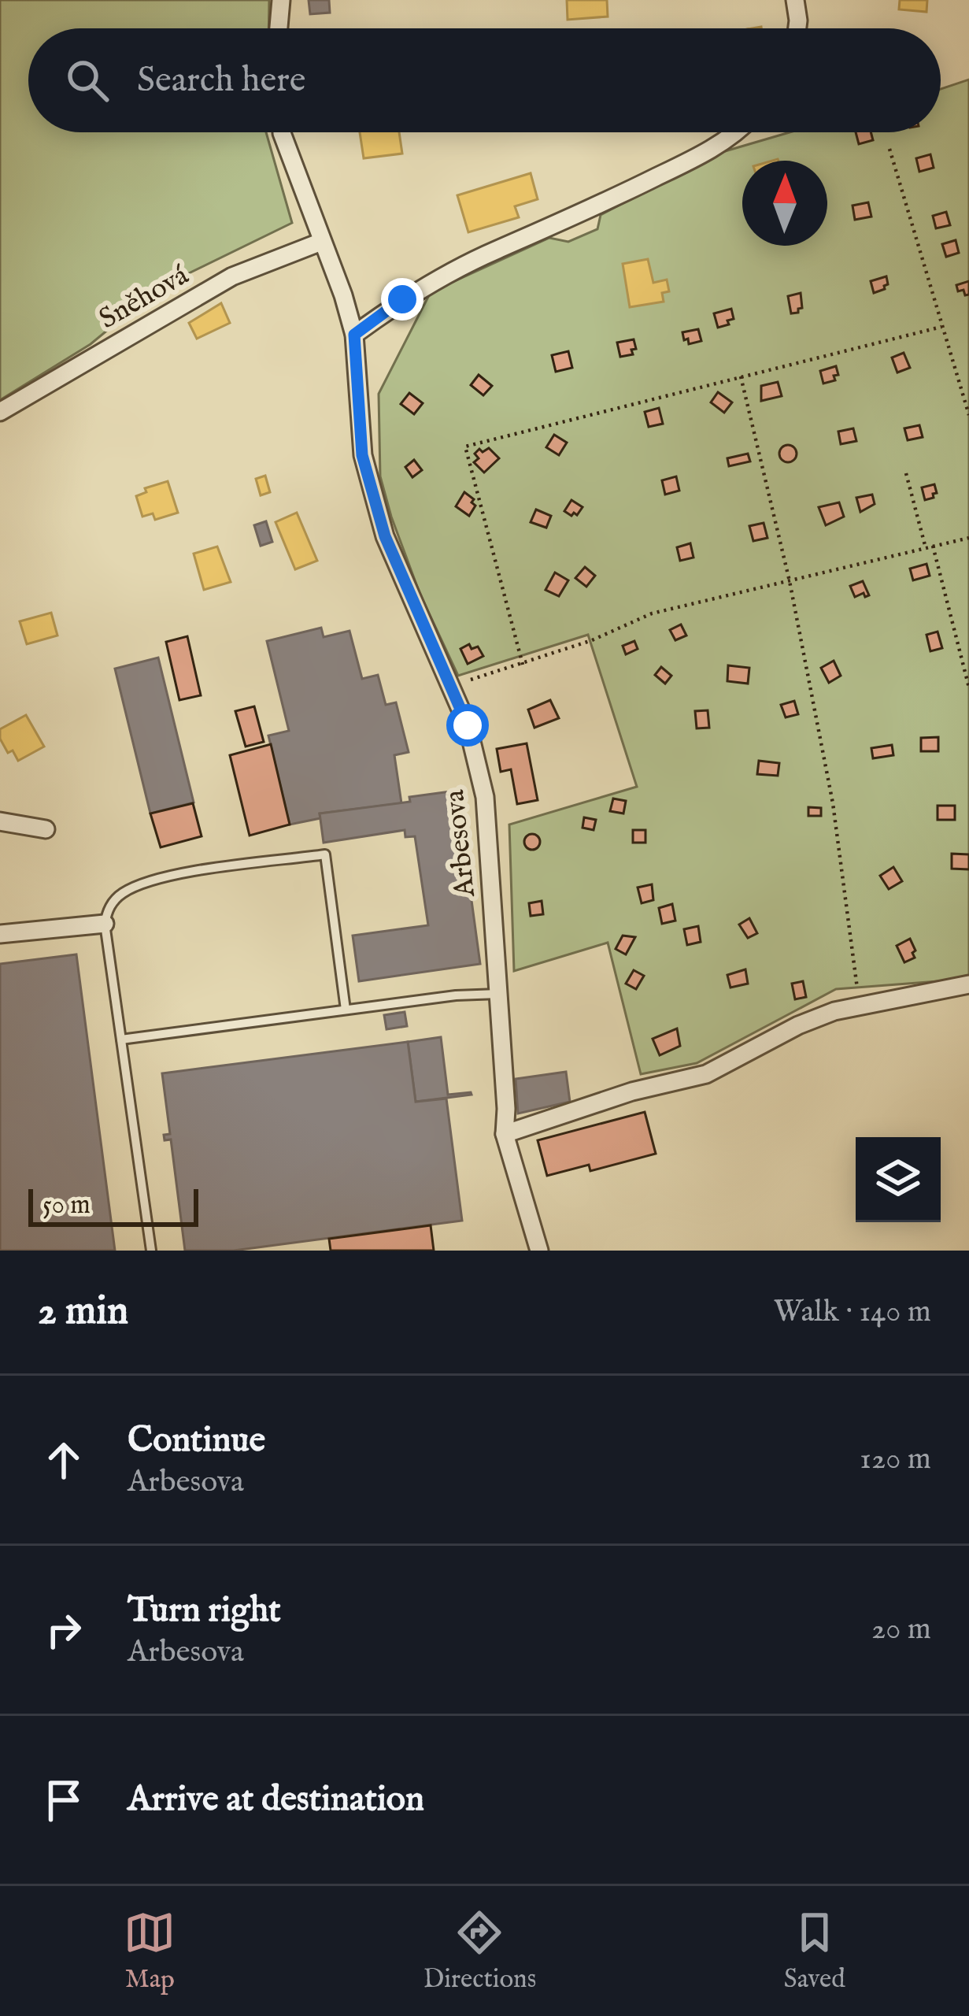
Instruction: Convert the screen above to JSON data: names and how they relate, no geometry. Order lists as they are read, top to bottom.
{
  "streets": {
    "street": ["Sněhová", "Arbesova"]
  },
  "crossings": [
    ["Sněhová", "Arbesova"]
  ],
  "scale_bar": "50 m",
  "north": "top",
  "page": {
    "search": "Search here",
    "scale": "50 m",
    "heading": ["2 min", "Walk · 140 m"],
    "list": [
      ["Continue", "Arbesova", "120 m"],
      ["Turn right", "Arbesova", "20 m"],
      "Arrive at destination"
    ],
    "nav": ["Map", "Directions", "Saved"]
  }
}
